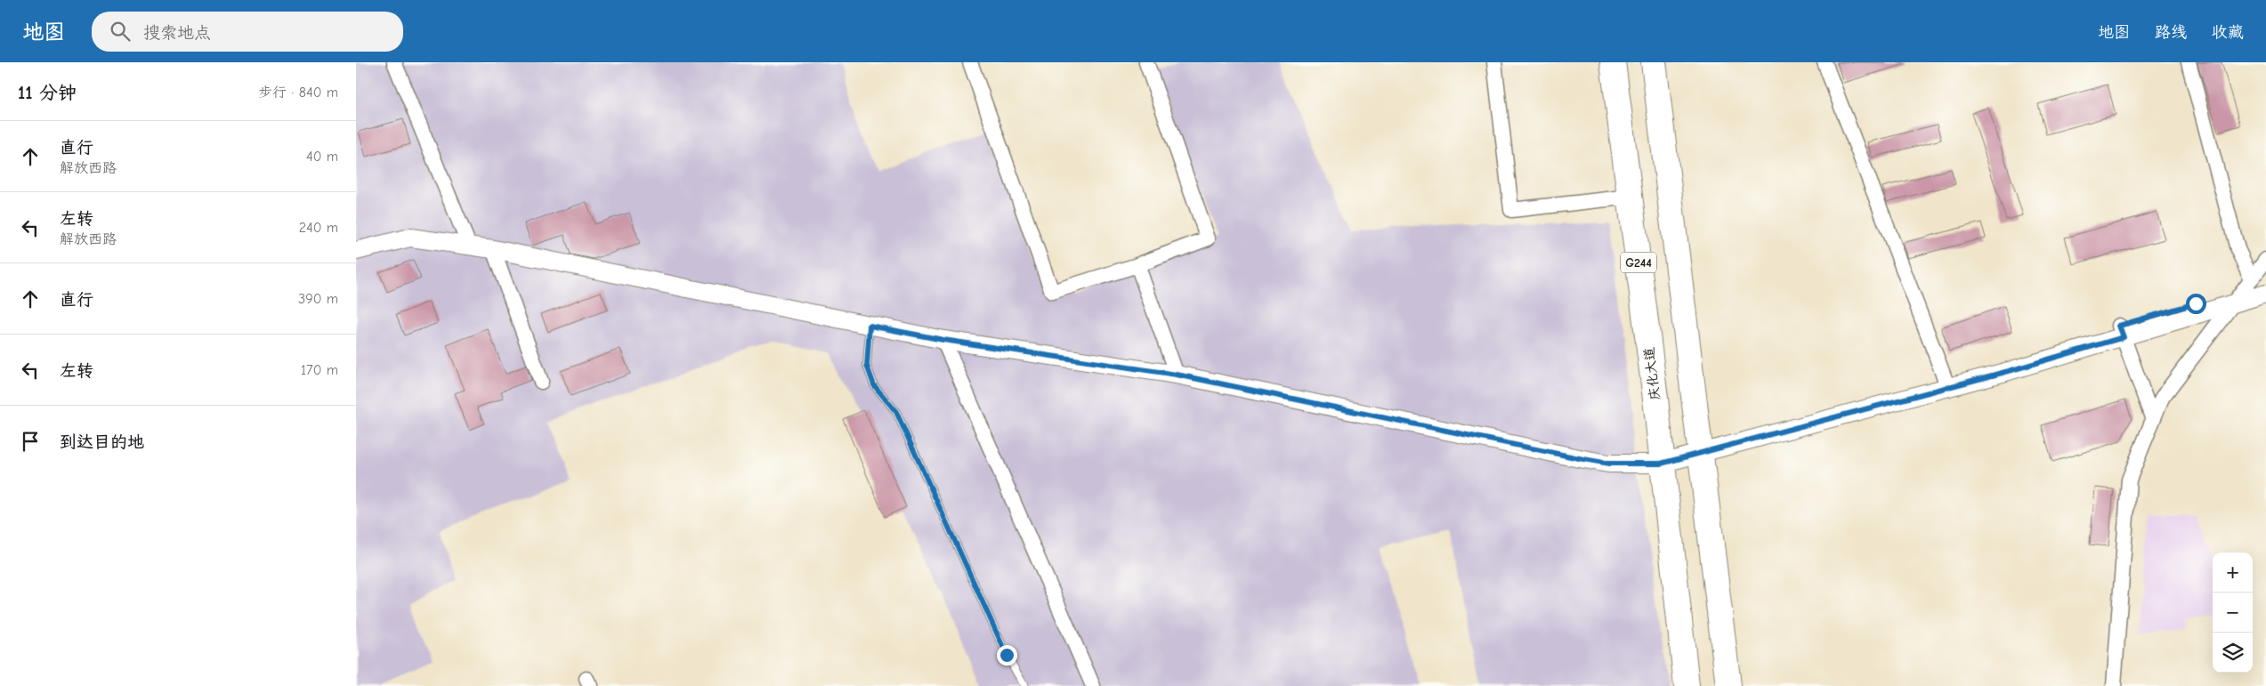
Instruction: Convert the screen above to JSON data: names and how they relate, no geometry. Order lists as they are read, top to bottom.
{
  "streets": {
    "highway": ["G244", "庆化大道"]
  },
  "page": {
    "header": "地图",
    "search": "搜索地点",
    "nav": ["地图", "路线", "收藏"],
    "heading": ["11 分钟", "步行 · 840 m"],
    "list": [
      ["直行", "解放西路", "40 m"],
      ["左转", "解放西路", "240 m"],
      ["直行", "390 m"],
      ["左转", "170 m"],
      "到达目的地"
    ],
    "map_buttons": ["+", "−"]
  }
}
